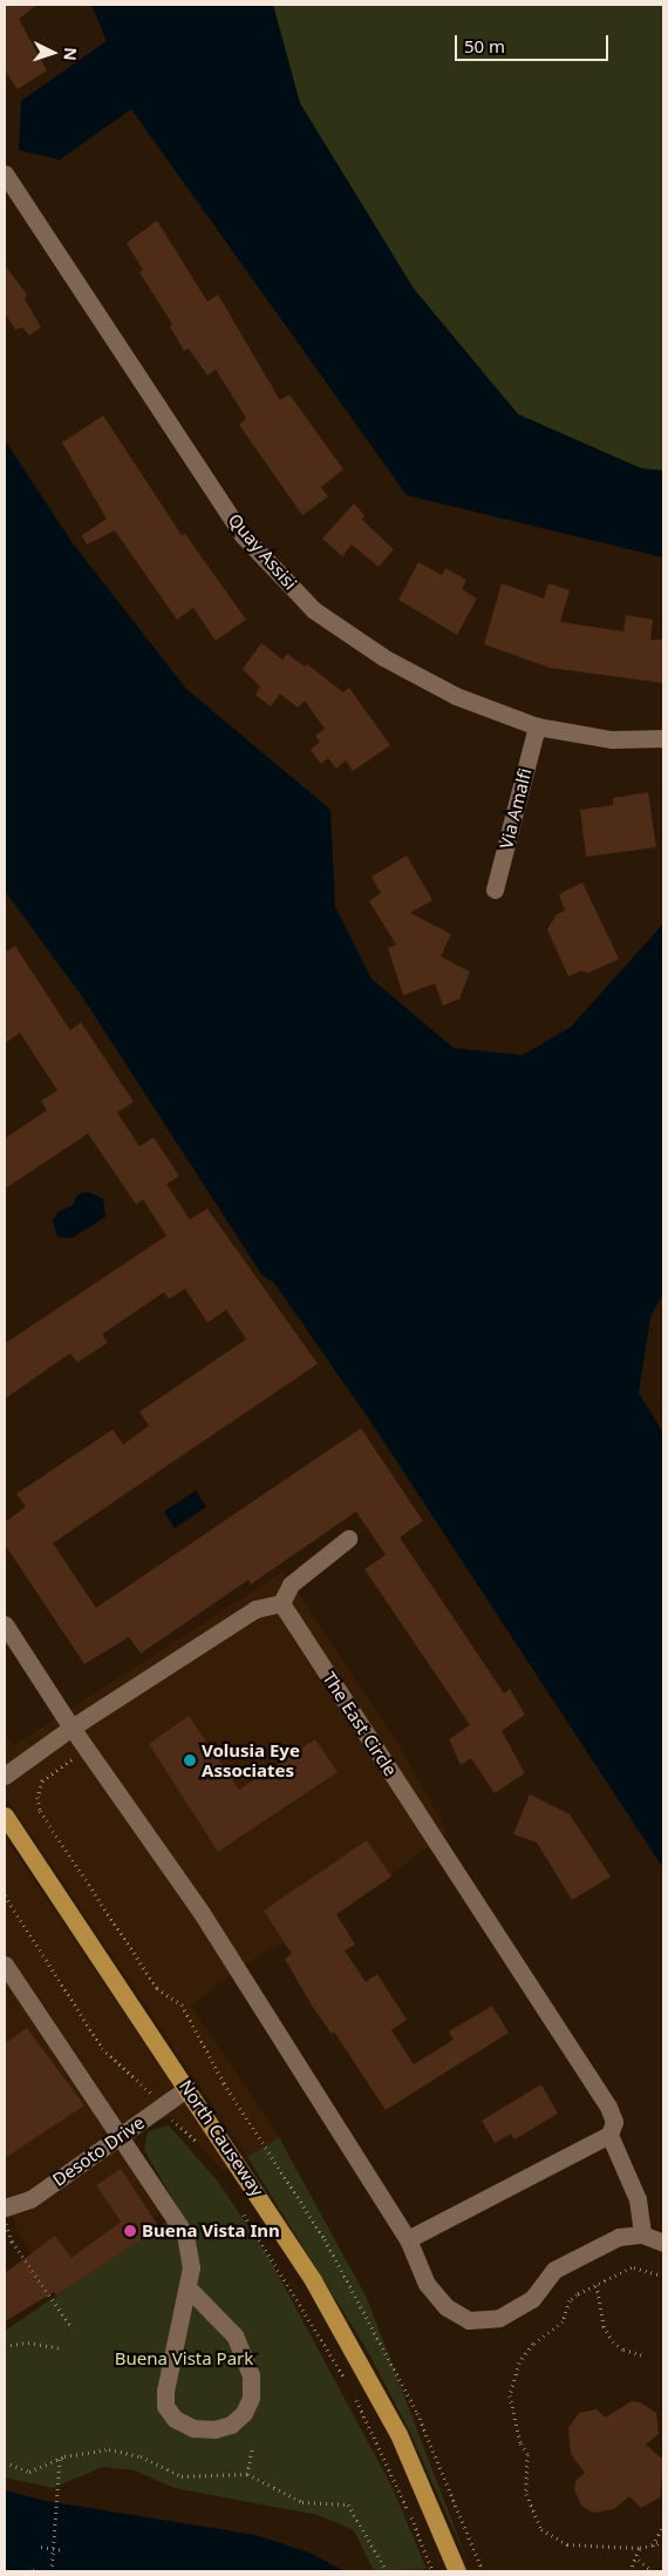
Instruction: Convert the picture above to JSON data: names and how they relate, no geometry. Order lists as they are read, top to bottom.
{
  "streets": {
    "main road": ["North Causeway"],
    "street": [
      "Quay Assisi",
      "Via Amalfi",
      "The East Circle",
      "Desoto Drive"
    ]
  },
  "crossings": [
    ["Quay Assisi", "Via Amalfi"],
    ["North Causeway", "Desoto Drive"]
  ],
  "parks": ["Buena Vista Park"],
  "places": ["Volusia Eye Associates", "Buena Vista Inn"],
  "scale_bar": "50 m",
  "north": "right"
}
